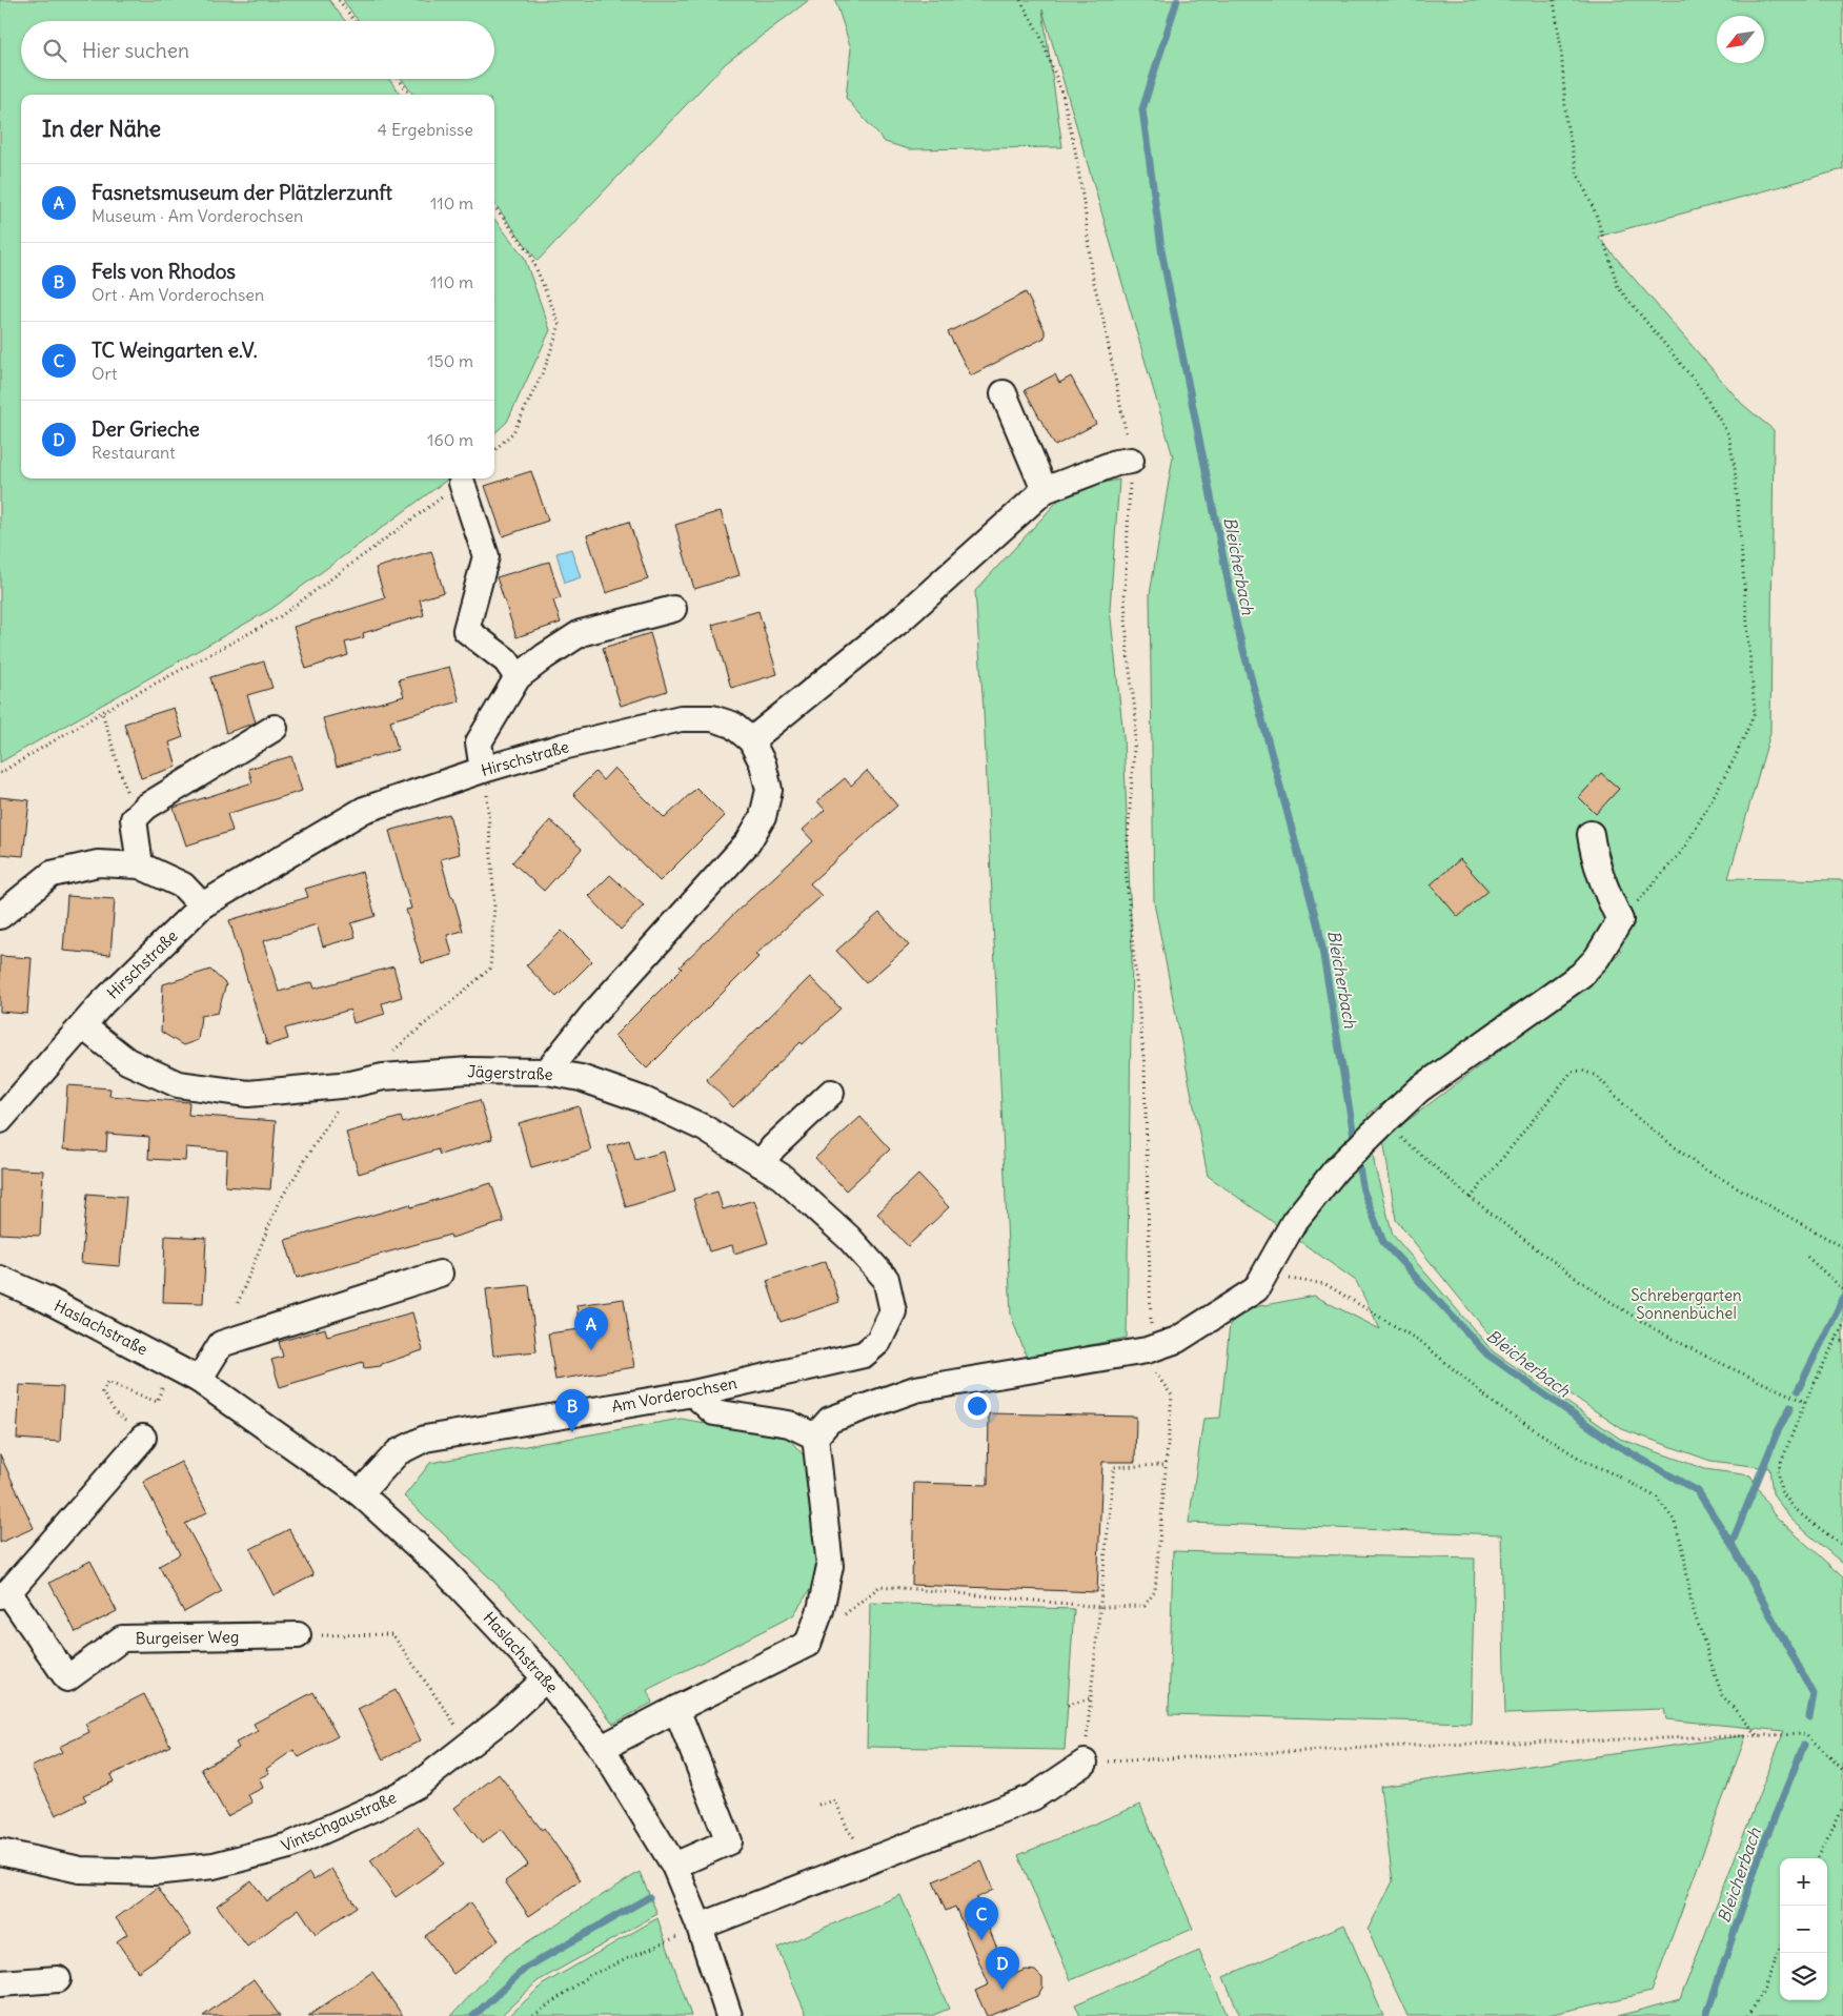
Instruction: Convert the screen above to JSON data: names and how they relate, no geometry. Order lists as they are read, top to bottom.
{
  "streets": {
    "street": [
      "Hirschstraße",
      "Jägerstraße",
      "Haslachstraße",
      "Am Vorderochsen",
      "Burgeiser Weg",
      "Vintschgaustraße"
    ]
  },
  "crossings": [
    ["Hirschstraße", "Jägerstraße"],
    ["Jägerstraße", "Am Vorderochsen"],
    ["Haslachstraße", "Am Vorderochsen"],
    ["Haslachstraße", "Vintschgaustraße"]
  ],
  "water": ["Bleicherbach"],
  "parks": ["Schrebergarten Sonnenbüchel"],
  "north": "bottom left",
  "page": {
    "search": "Hier suchen",
    "heading": ["In der Nähe", "4 Ergebnisse"],
    "list": [
      {
        "mark": "A",
        "name": "Fasnetsmuseum der Plätzlerzunft",
        "note": "Museum · Am Vorderochsen",
        "value": "110 m"
      },
      {
        "mark": "B",
        "name": "Fels von Rhodos",
        "note": "Ort · Am Vorderochsen",
        "value": "110 m"
      },
      {
        "mark": "C",
        "name": "TC Weingarten e.V.",
        "note": "Ort",
        "value": "150 m"
      },
      {
        "mark": "D",
        "name": "Der Grieche",
        "note": "Restaurant",
        "value": "160 m"
      }
    ],
    "pins": [
      "A",
      "B",
      "C",
      "D"
    ],
    "map_buttons": ["+", "−"]
  }
}
